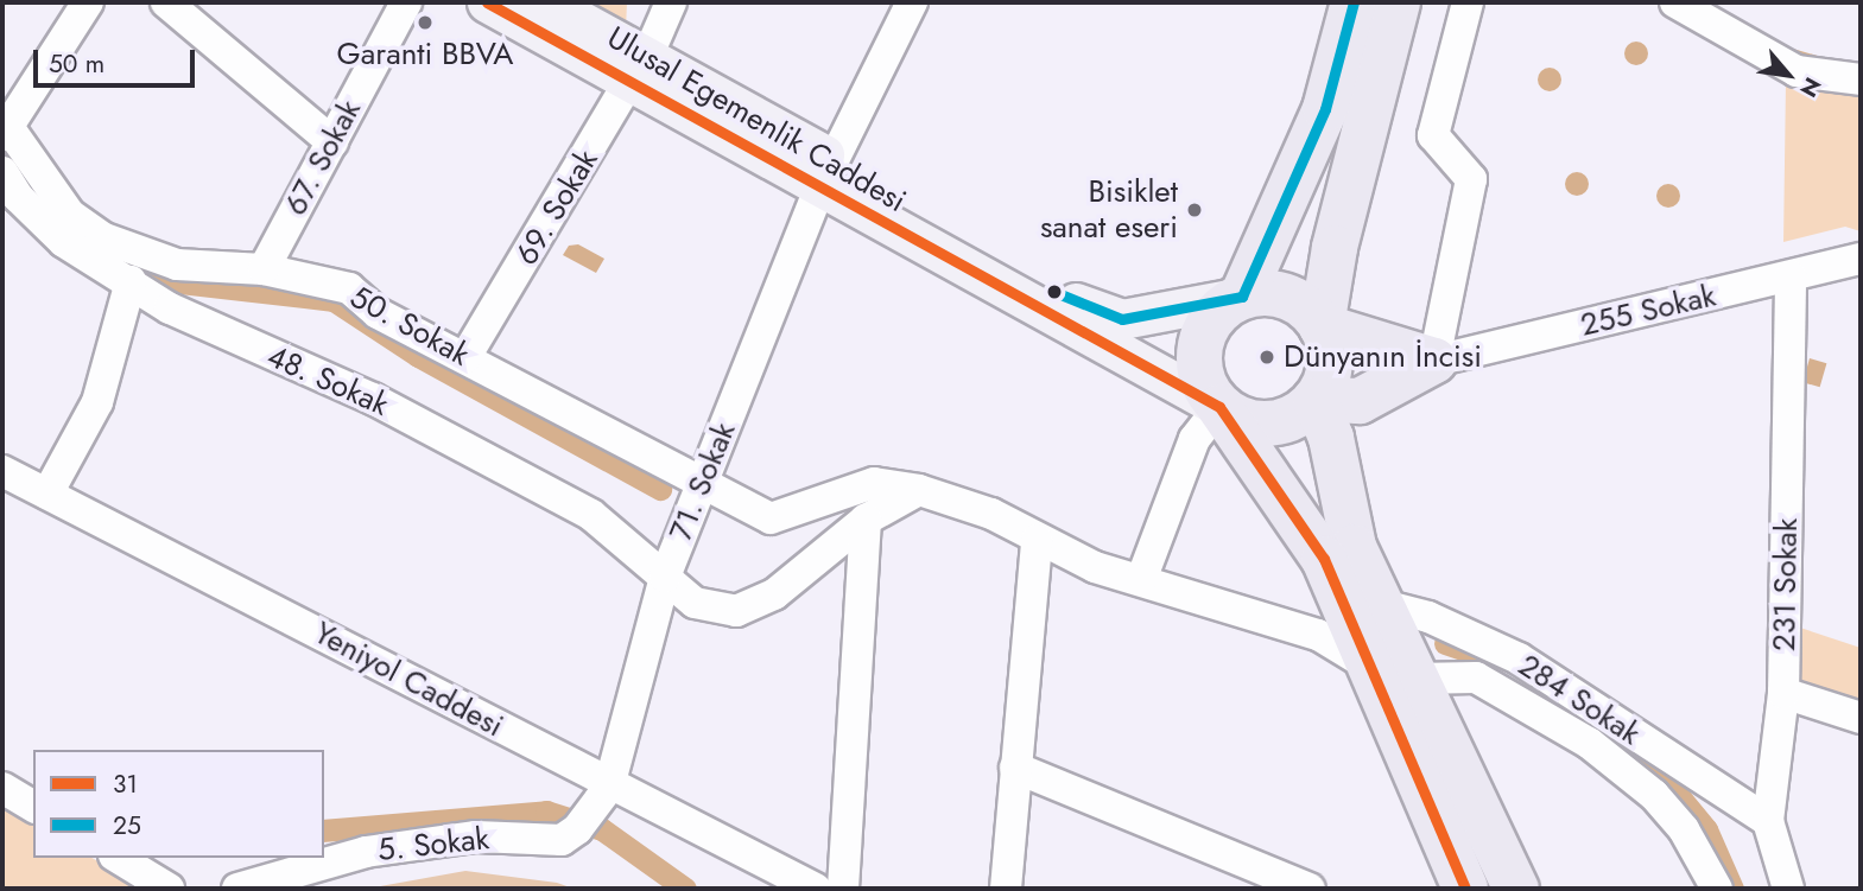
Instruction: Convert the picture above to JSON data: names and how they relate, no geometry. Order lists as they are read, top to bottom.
{
  "streets": {
    "main road": ["Ulusal Egemenlik Caddesi"],
    "street": [
      "67. Sokak",
      "69. Sokak",
      "255 Sokak",
      "50. Sokak",
      "48. Sokak",
      "71. Sokak",
      "231 Sokak",
      "Yeniyol Caddesi",
      "284 Sokak",
      "5. Sokak"
    ]
  },
  "crossings": [
    ["Ulusal Egemenlik Caddesi", "69. Sokak"],
    ["Ulusal Egemenlik Caddesi", "71. Sokak"],
    ["67. Sokak", "50. Sokak"],
    ["69. Sokak", "50. Sokak"],
    ["255 Sokak", "231 Sokak"],
    ["50. Sokak", "48. Sokak"],
    ["50. Sokak", "71. Sokak"],
    ["48. Sokak", "71. Sokak"],
    ["71. Sokak", "Yeniyol Caddesi"],
    ["71. Sokak", "5. Sokak"],
    ["231 Sokak", "284 Sokak"],
    ["Yeniyol Caddesi", "5. Sokak"]
  ],
  "places": ["Garanti BBVA", "Bisiklet sanat eseri", "Dünyanın İncisi"],
  "lines": ["transit line 31", "transit line 25"],
  "legend": ["31", "25"],
  "scale_bar": "50 m",
  "north": "bottom right"
}
